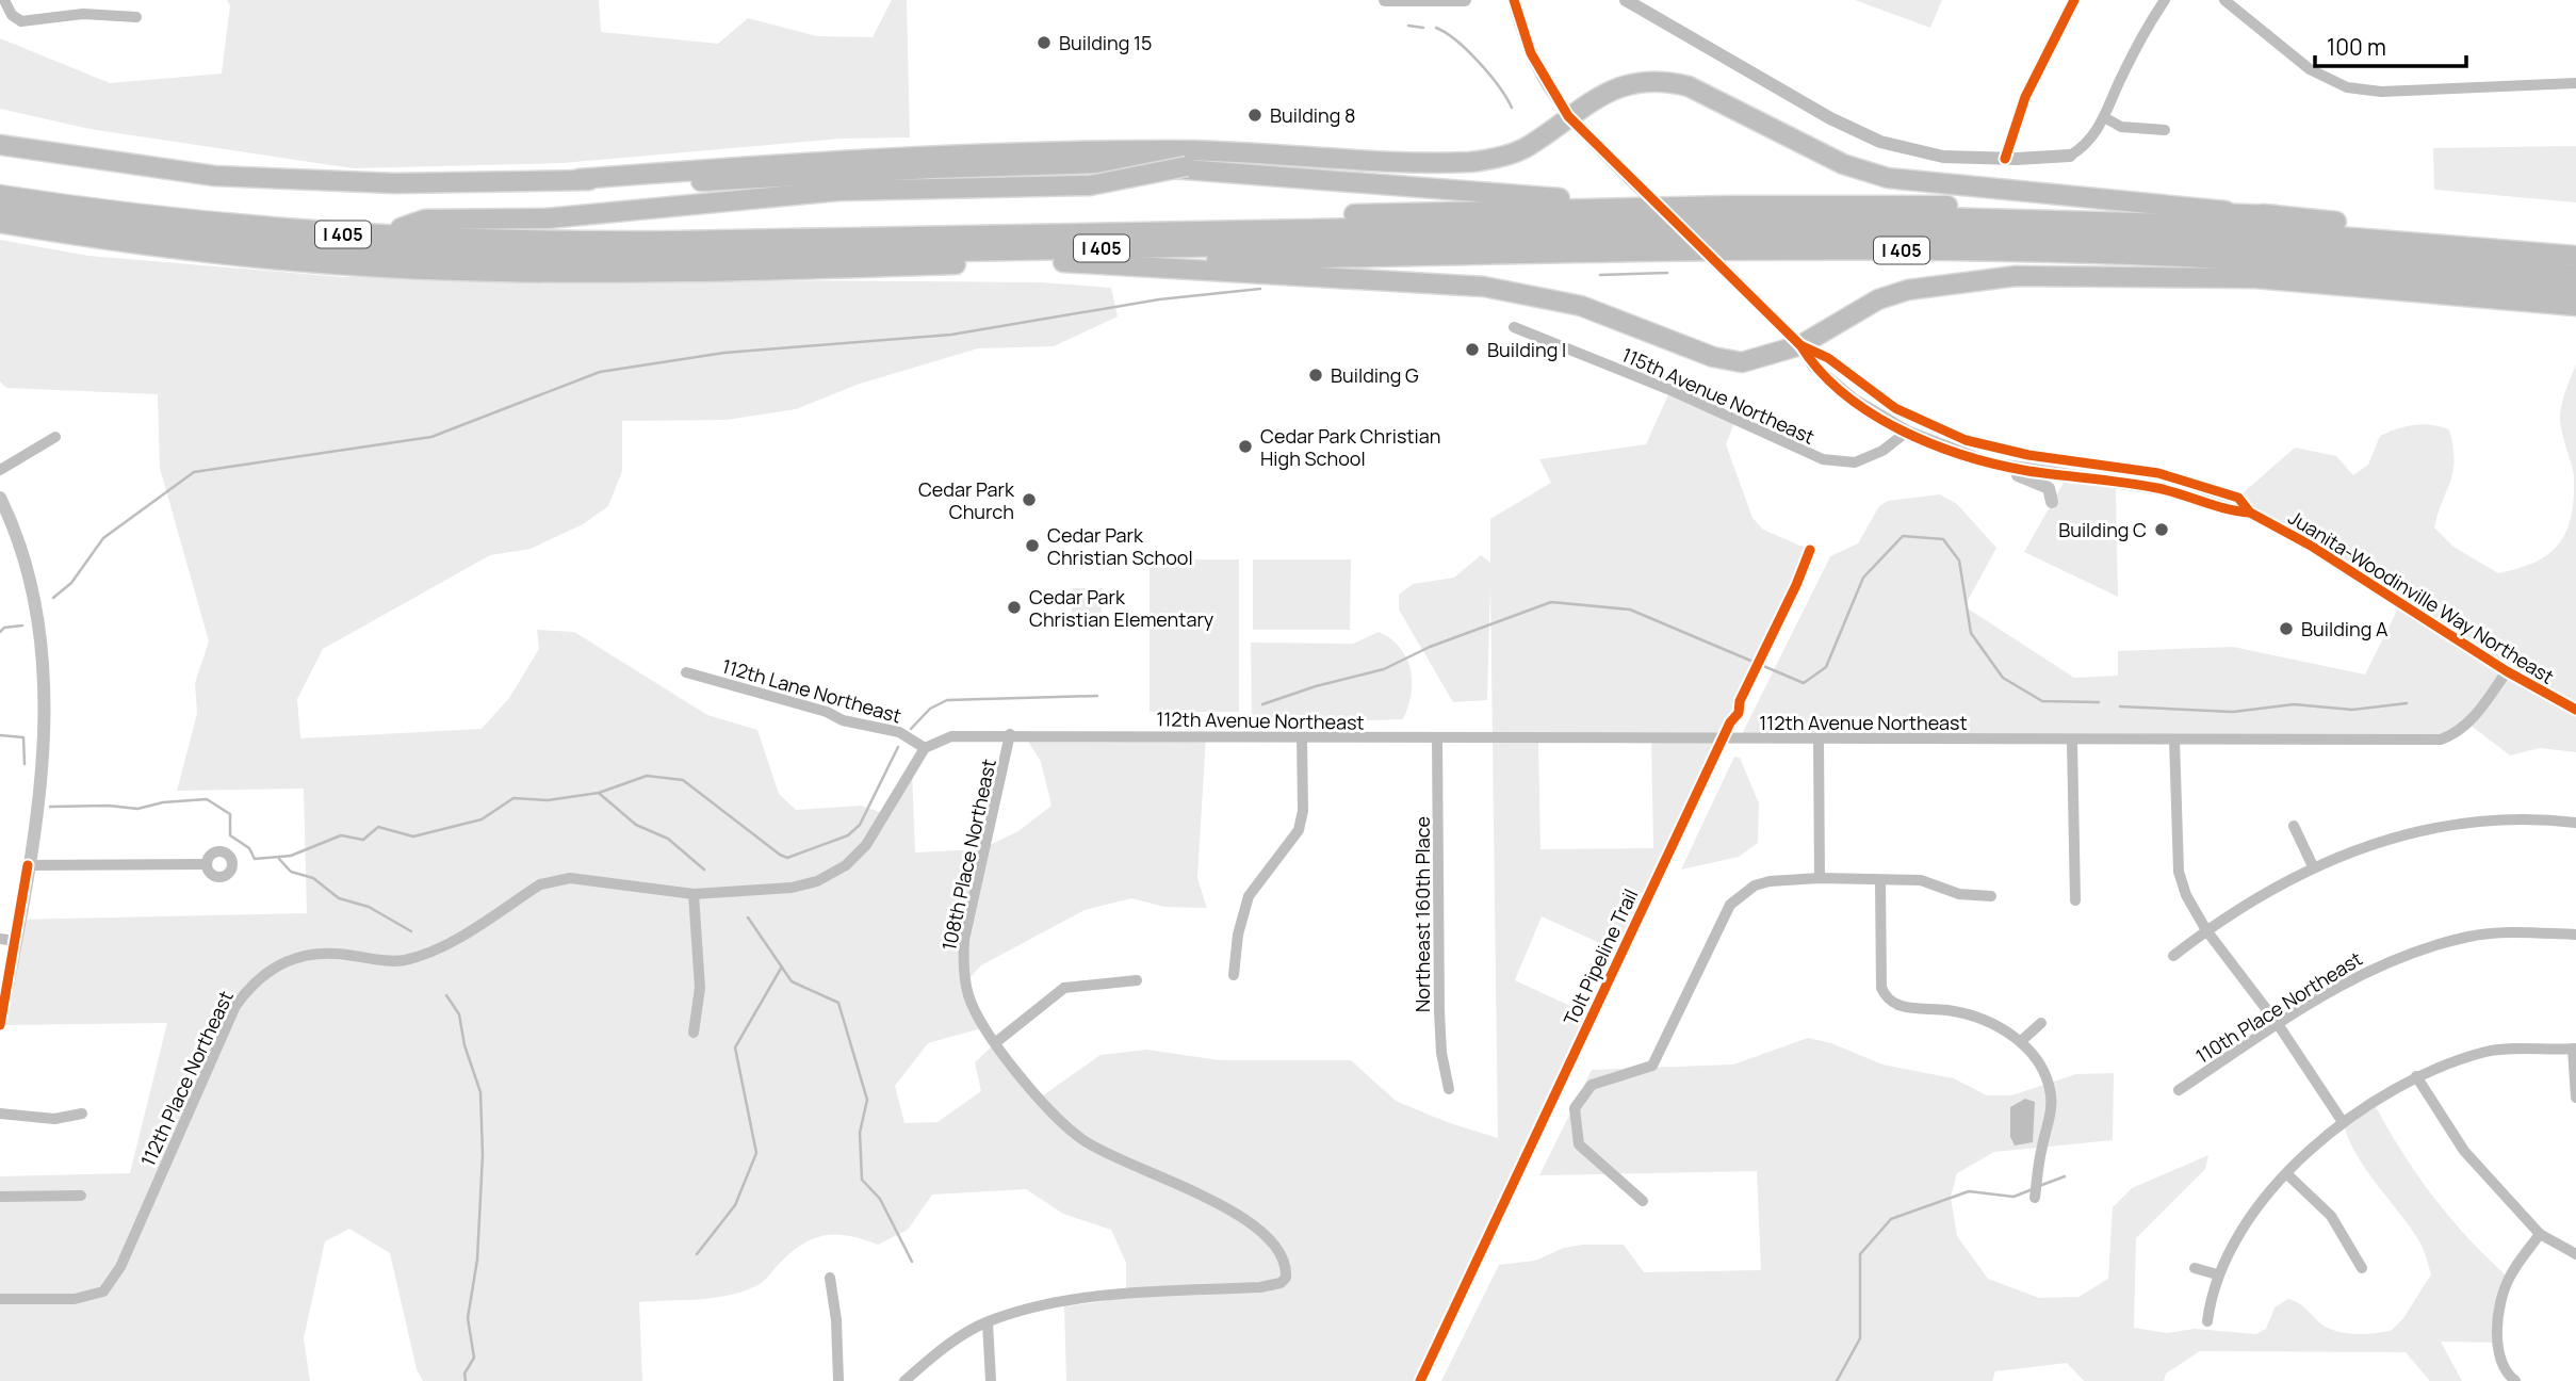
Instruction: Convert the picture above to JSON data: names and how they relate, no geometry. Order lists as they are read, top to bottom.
{
  "streets": {
    "highway": ["I 405"],
    "main road": ["Juanita-Woodinville Way Northeast"],
    "street": [
      "115th Avenue Northeast",
      "112th Lane Northeast",
      "112th Avenue Northeast",
      "108th Place Northeast",
      "Northeast 160th Place",
      "110th Place Northeast",
      "112th Place Northeast"
    ],
    "cycle path": ["Tolt Pipeline Trail"]
  },
  "crossings": [
    ["115th Avenue Northeast", "Juanita-Woodinville Way Northeast"],
    ["Juanita-Woodinville Way Northeast", "112th Avenue Northeast"],
    ["112th Lane Northeast", "112th Place Northeast"],
    ["112th Avenue Northeast", "108th Place Northeast"],
    ["112th Avenue Northeast", "Northeast 160th Place"]
  ],
  "places": [
    "Building 15",
    "Building 8",
    "Building I",
    "Building G",
    "Cedar Park Christian High School",
    "Cedar Park Church",
    "Building C",
    "Cedar Park Christian School",
    "Cedar Park Christian Elementary",
    "Building A"
  ],
  "scale_bar": "100 m"
}
